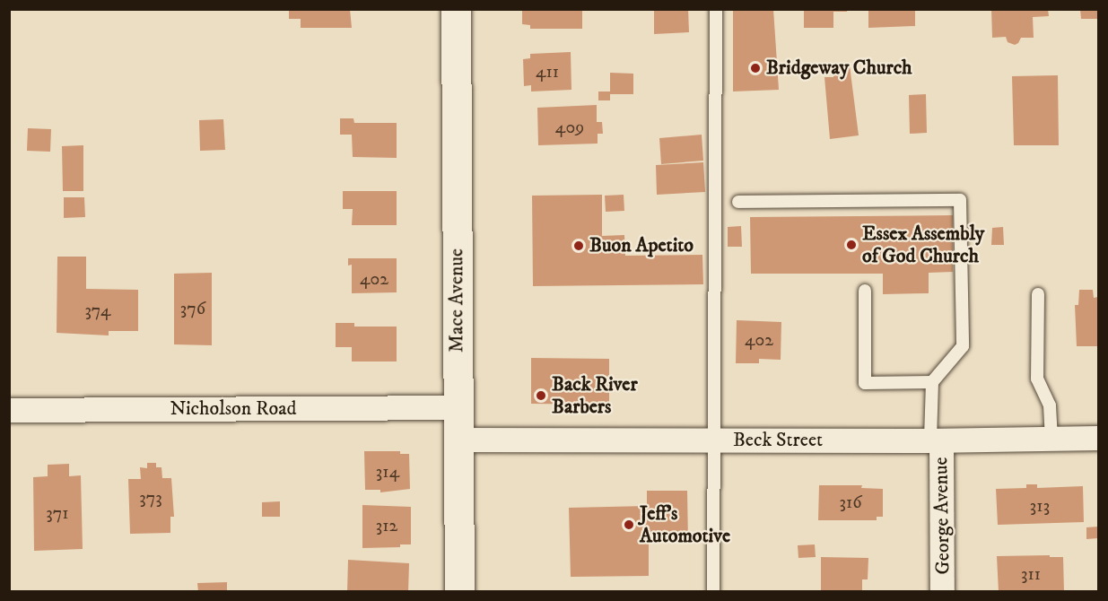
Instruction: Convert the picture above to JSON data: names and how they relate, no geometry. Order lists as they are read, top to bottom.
{
  "streets": {
    "main road": ["Mace Avenue"],
    "street": ["Nicholson Road", "Beck Street", "George Avenue"]
  },
  "crossings": [
    ["Mace Avenue", "Nicholson Road"],
    ["Mace Avenue", "Beck Street"],
    ["Beck Street", "George Avenue"]
  ],
  "places": [
    "Bridgeway Church",
    "Essex Assembly of God Church",
    "Buon Apetito",
    "Back River Barbers",
    "Jeff’s Automotive"
  ],
  "house_numbers": [
    "411",
    "409",
    "402",
    "376",
    "374",
    "402",
    "314",
    "373",
    "316",
    "313",
    "371",
    "312",
    "311"
  ]
}
